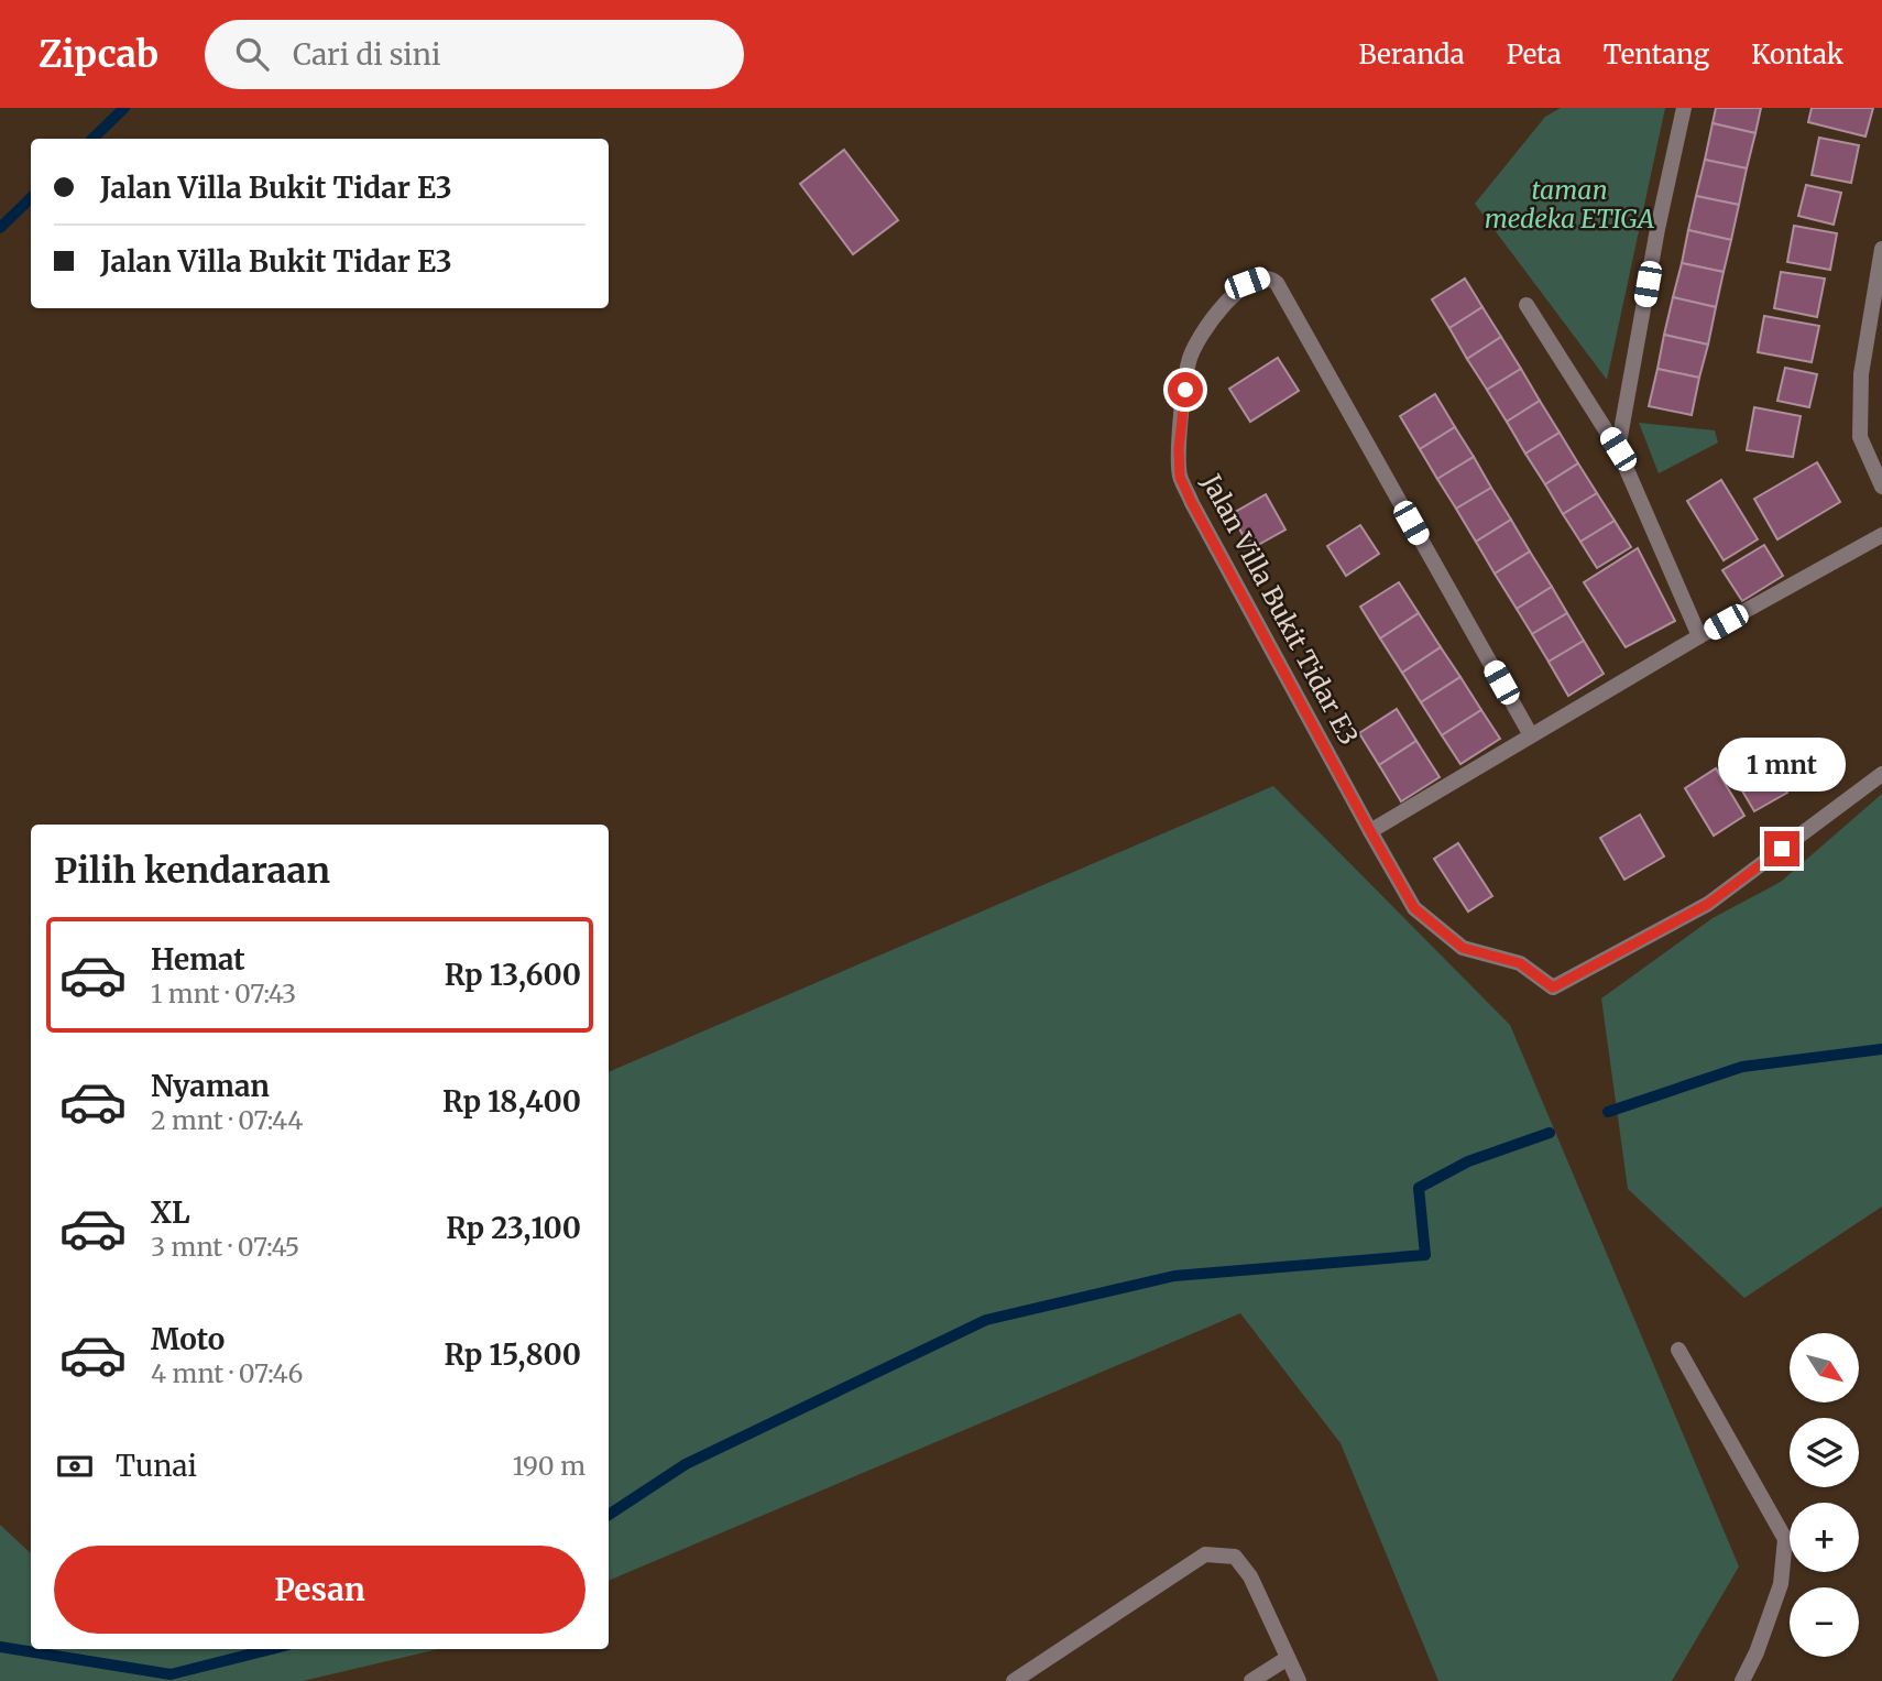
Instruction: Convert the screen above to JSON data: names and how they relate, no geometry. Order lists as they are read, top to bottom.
{
  "streets": {
    "street": ["Jalan Villa Bukit Tidar E3"]
  },
  "parks": ["taman medeka ETIGA"],
  "north": "bottom right",
  "page": {
    "header": "Zipcab",
    "search": "Cari di sini",
    "nav": [
      "Beranda",
      "Peta",
      "Tentang",
      "Kontak"
    ],
    "banner": ["Jalan Villa Bukit Tidar E3", "Jalan Villa Bukit Tidar E3"],
    "bubble": "1 mnt",
    "heading": "Pilih kendaraan",
    "list": [
      {
        "name": "Hemat",
        "note": "1 mnt · 07:43",
        "value": "Rp 13,600"
      },
      {
        "name": "Nyaman",
        "note": "2 mnt · 07:44",
        "value": "Rp 18,400"
      },
      {
        "name": "XL",
        "note": "3 mnt · 07:45",
        "value": "Rp 23,100"
      },
      {
        "name": "Moto",
        "note": "4 mnt · 07:46",
        "value": "Rp 15,800"
      }
    ],
    "map_buttons": ["+", "−"],
    "pay": ["Tunai", "190 m"],
    "buttons": "Pesan"
  }
}
